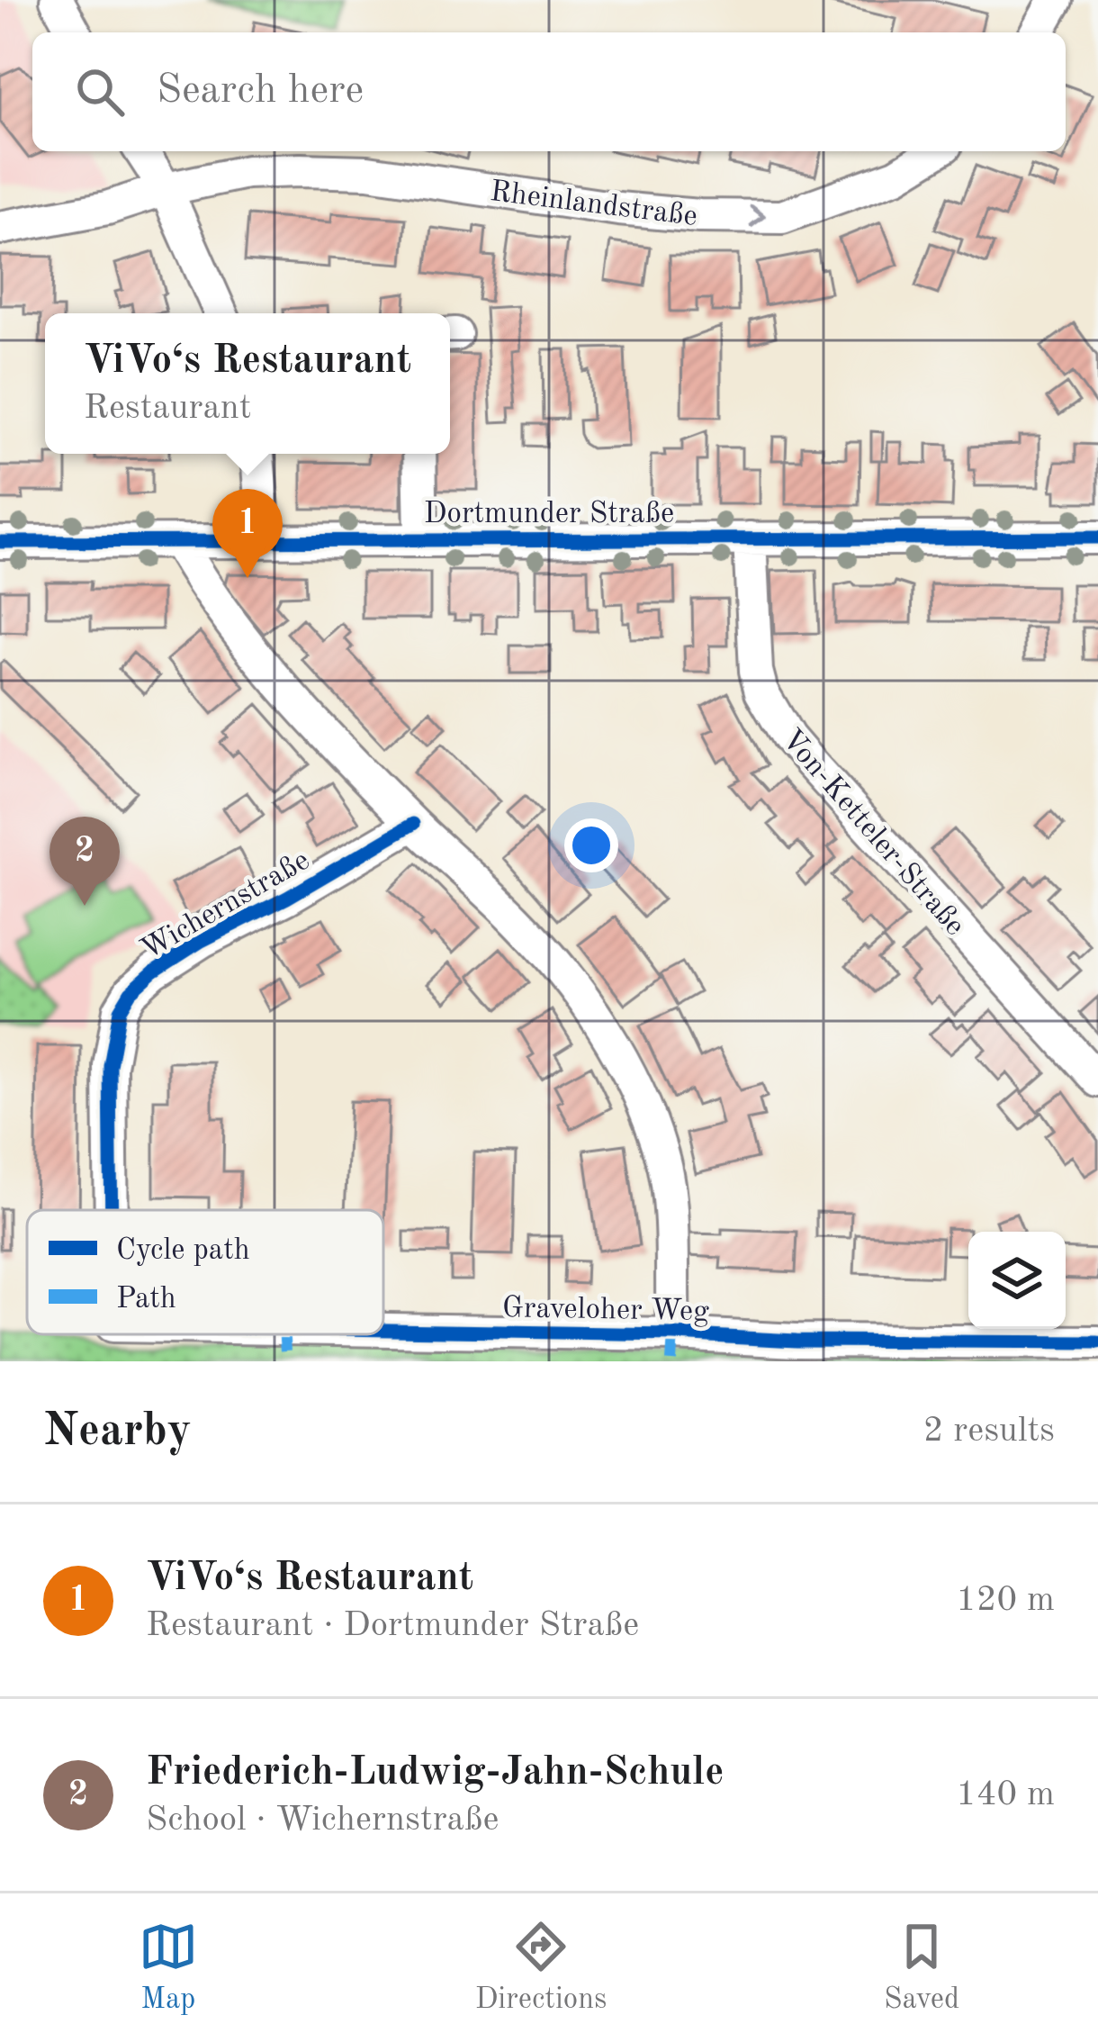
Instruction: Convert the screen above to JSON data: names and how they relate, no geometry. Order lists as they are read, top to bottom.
{
  "streets": {
    "street": [
      "Rheinlandstraße",
      "Dortmunder Straße",
      "Von-Ketteler-Straße",
      "Wichernstraße",
      "Graveloher Weg"
    ]
  },
  "crossings": [
    ["Dortmunder Straße", "Von-Ketteler-Straße"]
  ],
  "one_way": ["Rheinlandstraße"],
  "legend": ["Cycle path", "Path"],
  "page": {
    "search": "Search here",
    "popup": ["ViVo‘s Restaurant", "Restaurant"],
    "pins": ["1", "2"],
    "heading": ["Nearby", "2 results"],
    "list": [
      {
        "mark": "1",
        "name": "ViVo‘s Restaurant",
        "note": "Restaurant · Dortmunder Straße",
        "value": "120 m"
      },
      {
        "mark": "2",
        "name": "Friederich-Ludwig-Jahn-Schule",
        "note": "School · Wichernstraße",
        "value": "140 m"
      }
    ],
    "nav": ["Map", "Directions", "Saved"]
  }
}
